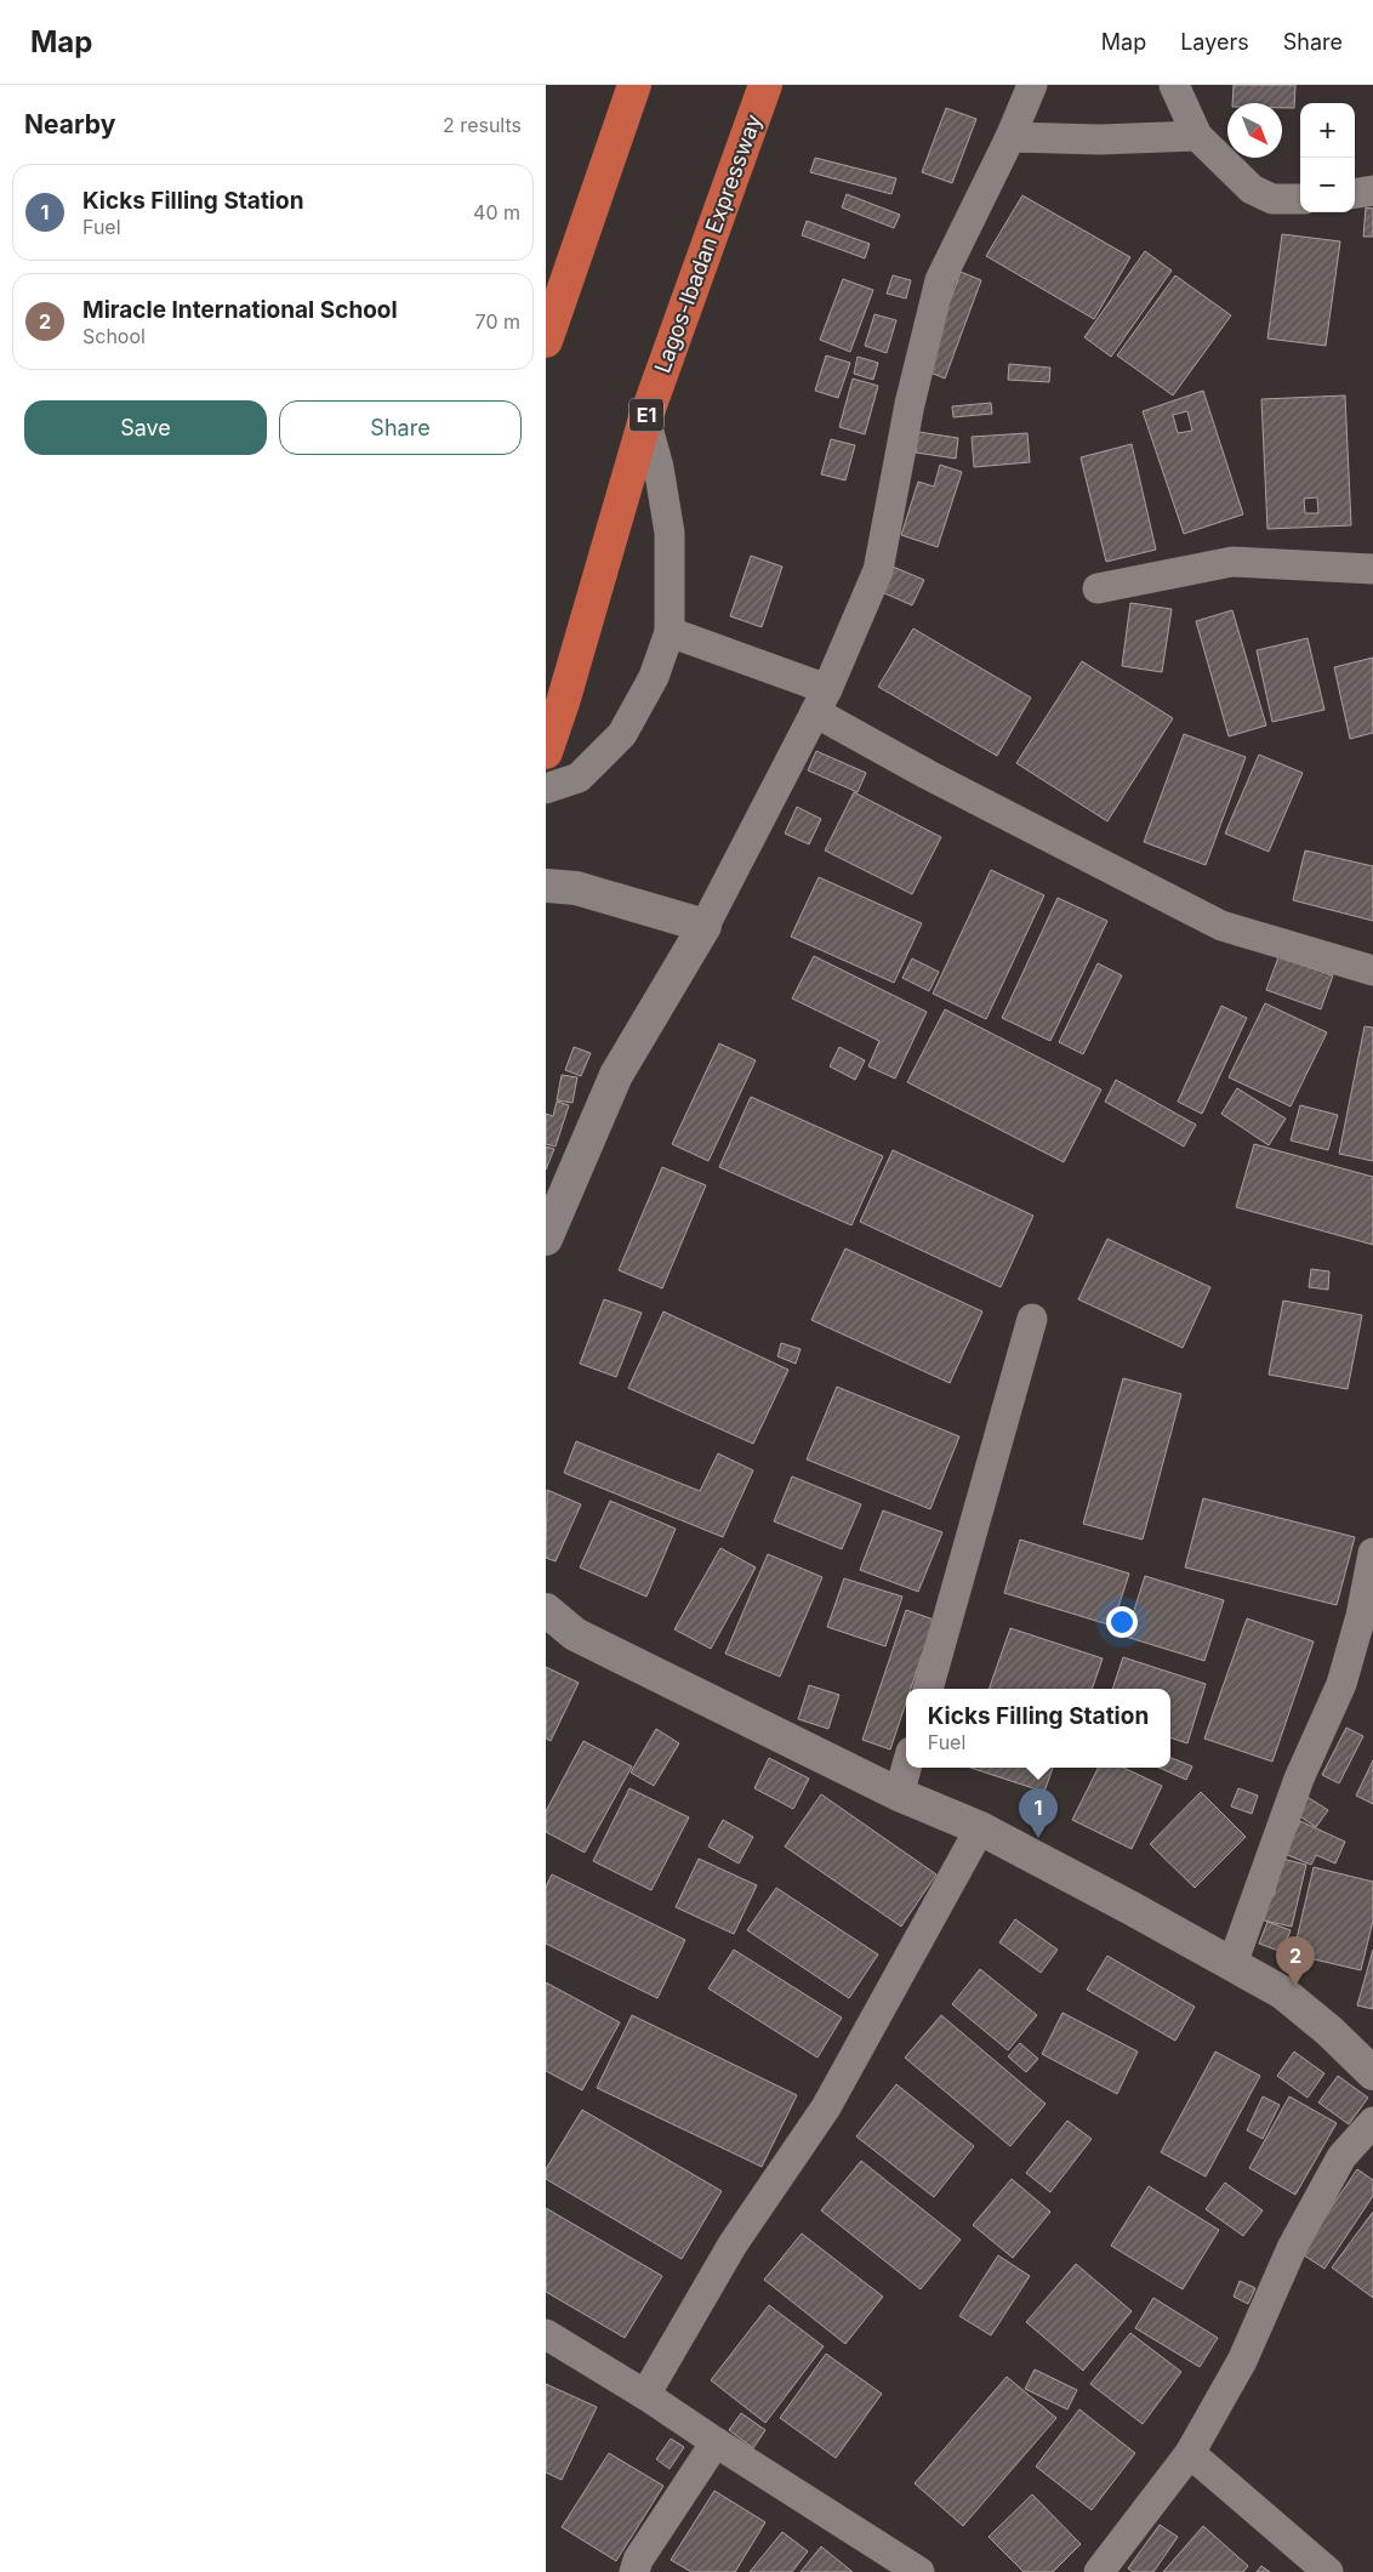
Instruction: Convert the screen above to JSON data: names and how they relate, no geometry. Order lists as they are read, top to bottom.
{
  "streets": {
    "highway": ["Lagos-Ibadan Expressway", "E1"]
  },
  "north": "bottom right",
  "page": {
    "header": "Map",
    "nav": ["Map", "Layers", "Share"],
    "heading": ["Nearby", "2 results"],
    "map_buttons": ["+", "−"],
    "list": [
      {
        "mark": "1",
        "name": "Kicks Filling Station",
        "note": "Fuel",
        "value": "40 m"
      },
      {
        "mark": "2",
        "name": "Miracle International School",
        "note": "School",
        "value": "70 m"
      }
    ],
    "buttons": ["Save", "Share"],
    "popup": ["Kicks Filling Station", "Fuel"],
    "pins": ["1", "2"]
  }
}
